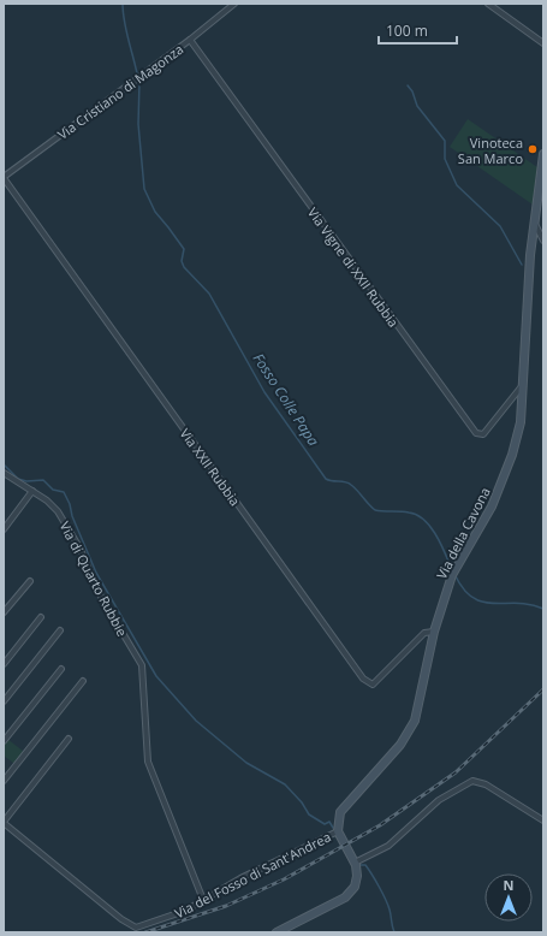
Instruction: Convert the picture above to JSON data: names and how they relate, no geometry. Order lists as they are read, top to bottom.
{
  "streets": {
    "main road": ["Via della Cavona"],
    "street": [
      "Via Cristiano di Magonza",
      "Via Vigne di XXII Rubbia",
      "Via XXII Rubbia",
      "Via di Quarto Rubbie",
      "Via del Fosso di Sant'Andrea"
    ]
  },
  "crossings": [
    ["Via Cristiano di Magonza", "Via Vigne di XXII Rubbia"],
    ["Via Cristiano di Magonza", "Via XXII Rubbia"],
    ["Via Vigne di XXII Rubbia", "Via della Cavona"],
    ["Via XXII Rubbia", "Via della Cavona"],
    ["Via della Cavona", "Via del Fosso di Sant'Andrea"],
    ["Via di Quarto Rubbie", "Via del Fosso di Sant'Andrea"]
  ],
  "water": ["Fosso Colle Papa"],
  "places": ["Vinoteca San Marco"],
  "scale_bar": "100 m",
  "north": "top"
}
